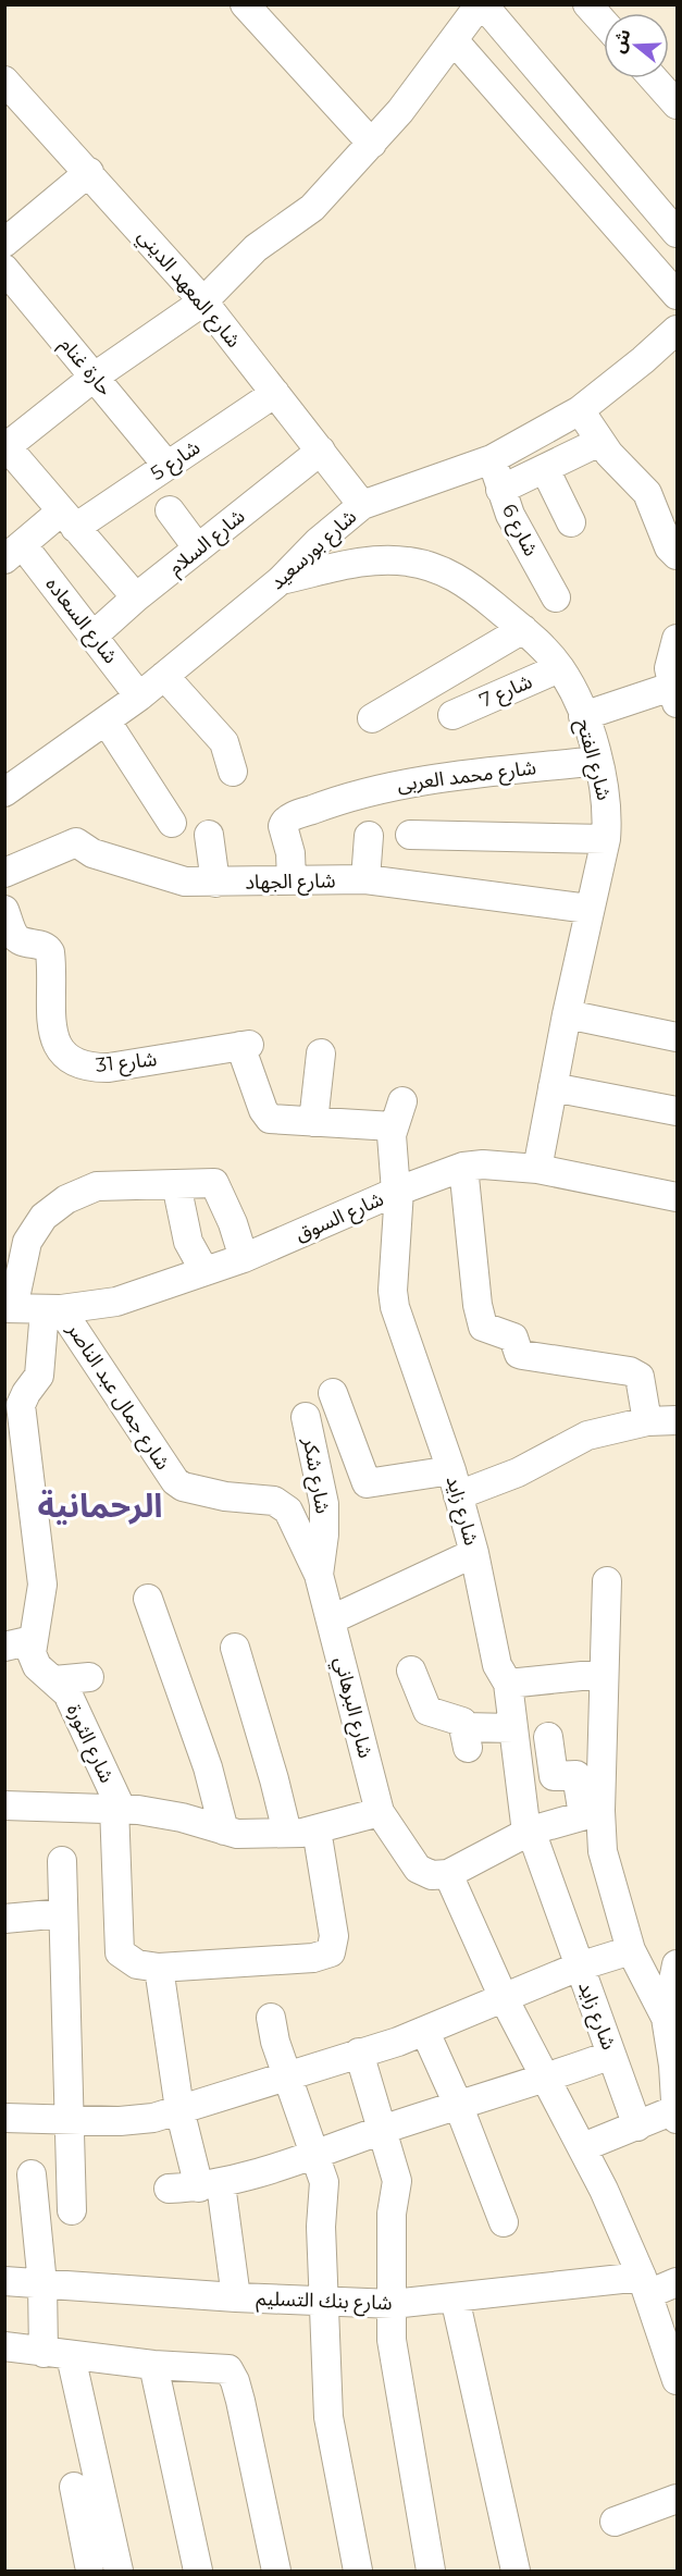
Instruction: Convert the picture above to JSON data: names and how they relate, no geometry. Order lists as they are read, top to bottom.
{
  "streets": {
    "street": [
      "شارع المعهد الديني",
      "حارة غنام",
      "شارع 5",
      "شارع 6",
      "شارع السلام",
      "شارع بورسعيد",
      "شارع السعاده",
      "شارع 7",
      "شارع الفتح",
      "شارع محمد العربى",
      "شارع الجهاد",
      "شارع 31",
      "شارع السوق",
      "شارع جمال عبد الناصر",
      "شارع شكر",
      "شارع زايد",
      "شارع البرهاني",
      "شارع الثورة",
      "شارع بنك التسليم"
    ]
  },
  "crossings": [
    ["شارع المعهد الديني", "شارع 5"],
    ["شارع المعهد الديني", "شارع السلام"],
    ["شارع المعهد الديني", "شارع بورسعيد"],
    ["حارة غنام", "شارع 5"],
    ["شارع 5", "شارع السعاده"],
    ["شارع 6", "شارع بورسعيد"],
    ["شارع السلام", "شارع السعاده"],
    ["شارع بورسعيد", "شارع السعاده"],
    ["شارع بورسعيد", "شارع الفتح"],
    ["شارع 7", "شارع الفتح"],
    ["شارع الفتح", "شارع محمد العربى"],
    ["شارع الفتح", "شارع الجهاد"],
    ["شارع الفتح", "شارع السوق"],
    ["شارع محمد العربى", "شارع الجهاد"],
    ["شارع 31", "شارع زايد"],
    ["شارع السوق", "شارع جمال عبد الناصر"],
    ["شارع السوق", "شارع زايد"],
    ["شارع السوق", "شارع الثورة"],
    ["شارع جمال عبد الناصر", "شارع البرهاني"],
    ["شارع جمال عبد الناصر", "شارع الثورة"],
    ["شارع شكر", "شارع البرهاني"]
  ],
  "districts": ["الرحمانية"],
  "north": "left"
}
